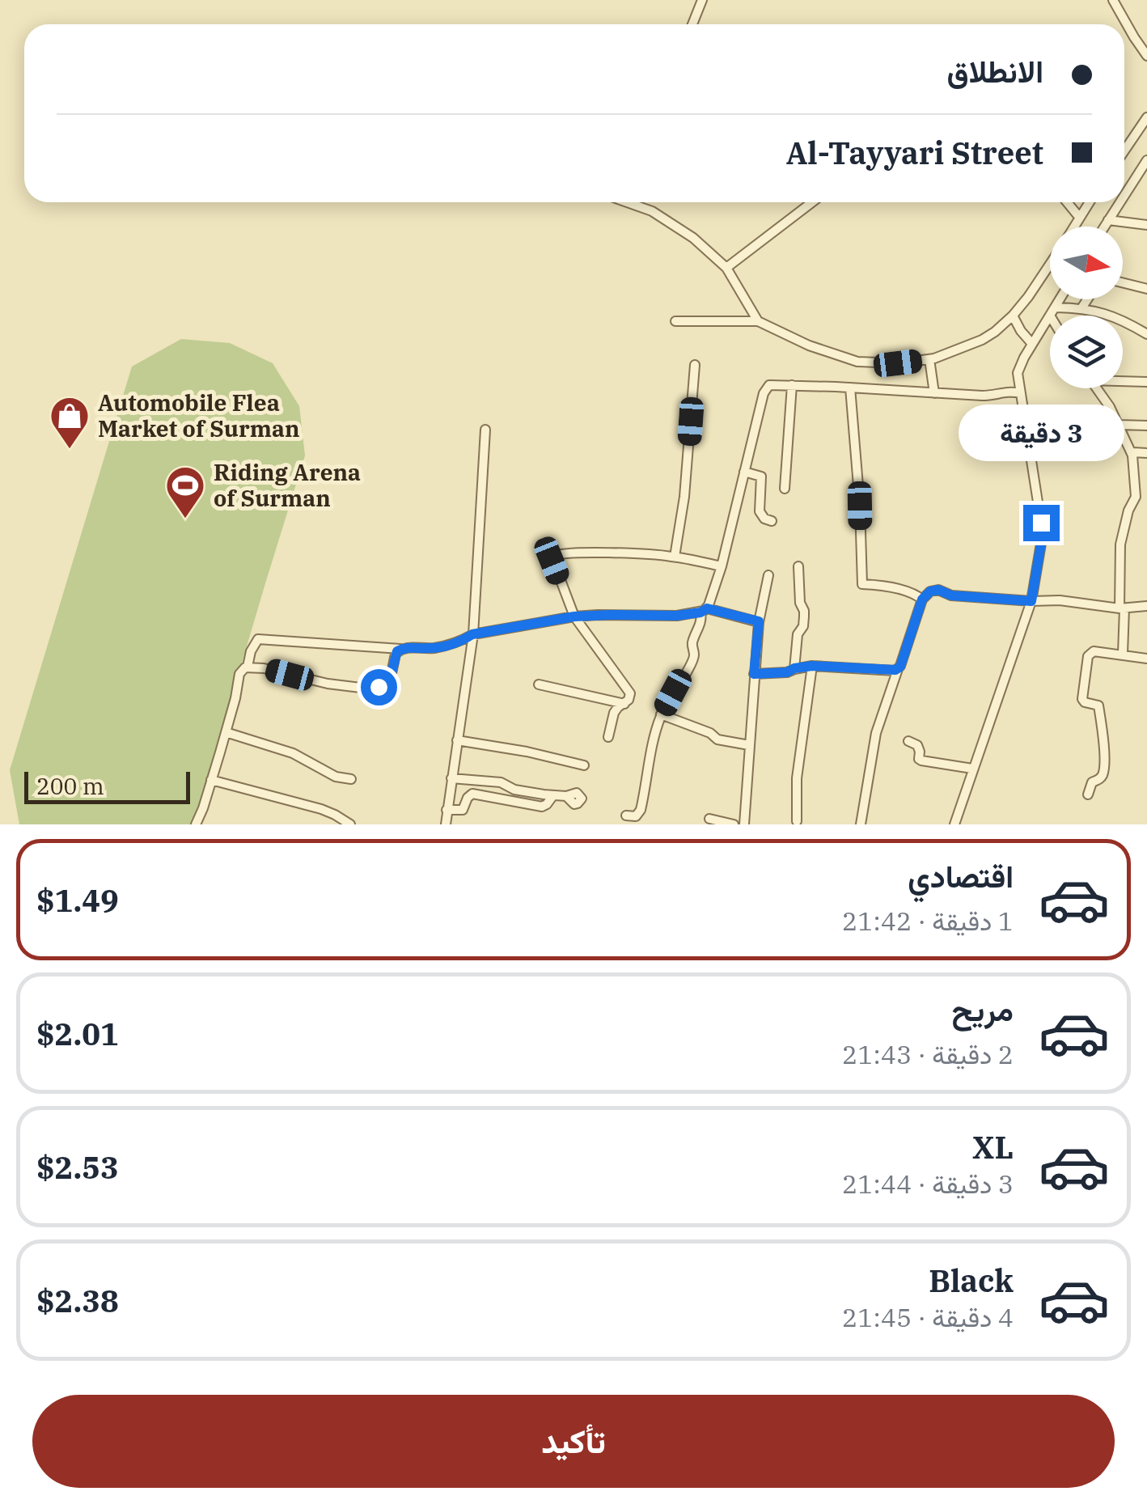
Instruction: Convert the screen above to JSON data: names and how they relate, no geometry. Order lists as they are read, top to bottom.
{
  "places": {
    "shop": ["Automobile Flea Market of Surman"],
    "sports": ["Riding Arena of Surman"]
  },
  "scale_bar": "200 m",
  "north": "right",
  "page": {
    "banner": ["الانطلاق", "Al-Tayyari Street"],
    "bubble": "3 دقيقة",
    "scale": "200 m",
    "list": [
      {
        "name": "اقتصادي",
        "note": "1 دقيقة · 21:42",
        "value": "$1.49"
      },
      {
        "name": "مريح",
        "note": "2 دقيقة · 21:43",
        "value": "$2.01"
      },
      {
        "name": "XL",
        "note": "3 دقيقة · 21:44",
        "value": "$2.53"
      },
      {
        "name": "Black",
        "note": "4 دقيقة · 21:45",
        "value": "$2.38"
      }
    ],
    "buttons": "تأكيد"
  }
}
